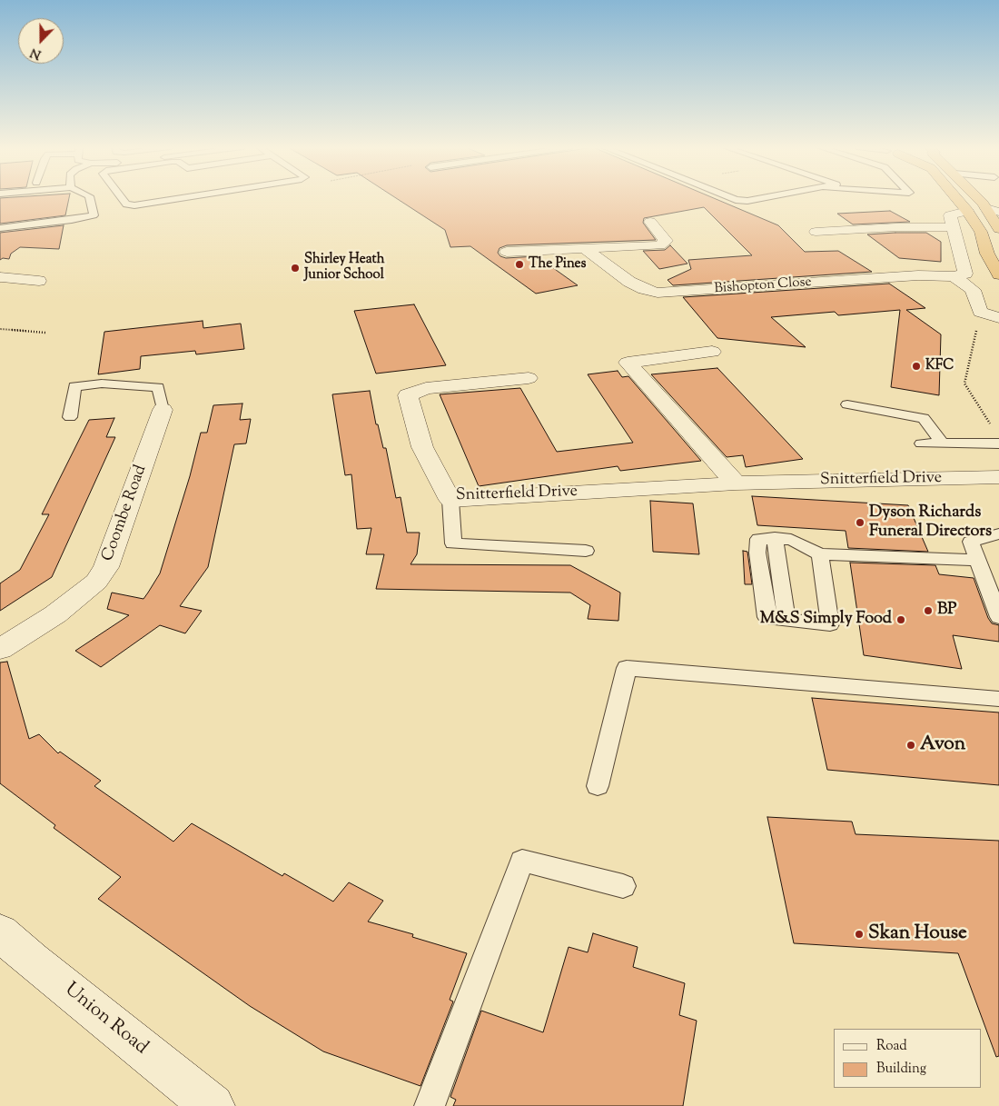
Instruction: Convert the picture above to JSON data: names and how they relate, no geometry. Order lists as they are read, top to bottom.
{
  "streets": {
    "street": [
      "Bishopton Close",
      "Snitterfield Drive",
      "Coombe Road",
      "Union Road"
    ]
  },
  "places": [
    "The Pines",
    "Shirley Heath Junior School",
    "KFC",
    "Dyson Richards Funeral Directors",
    "BP",
    "M&S Simply Food",
    "Avon",
    "Skan House"
  ],
  "legend": ["Road", "Building"],
  "north": "bottom"
}
